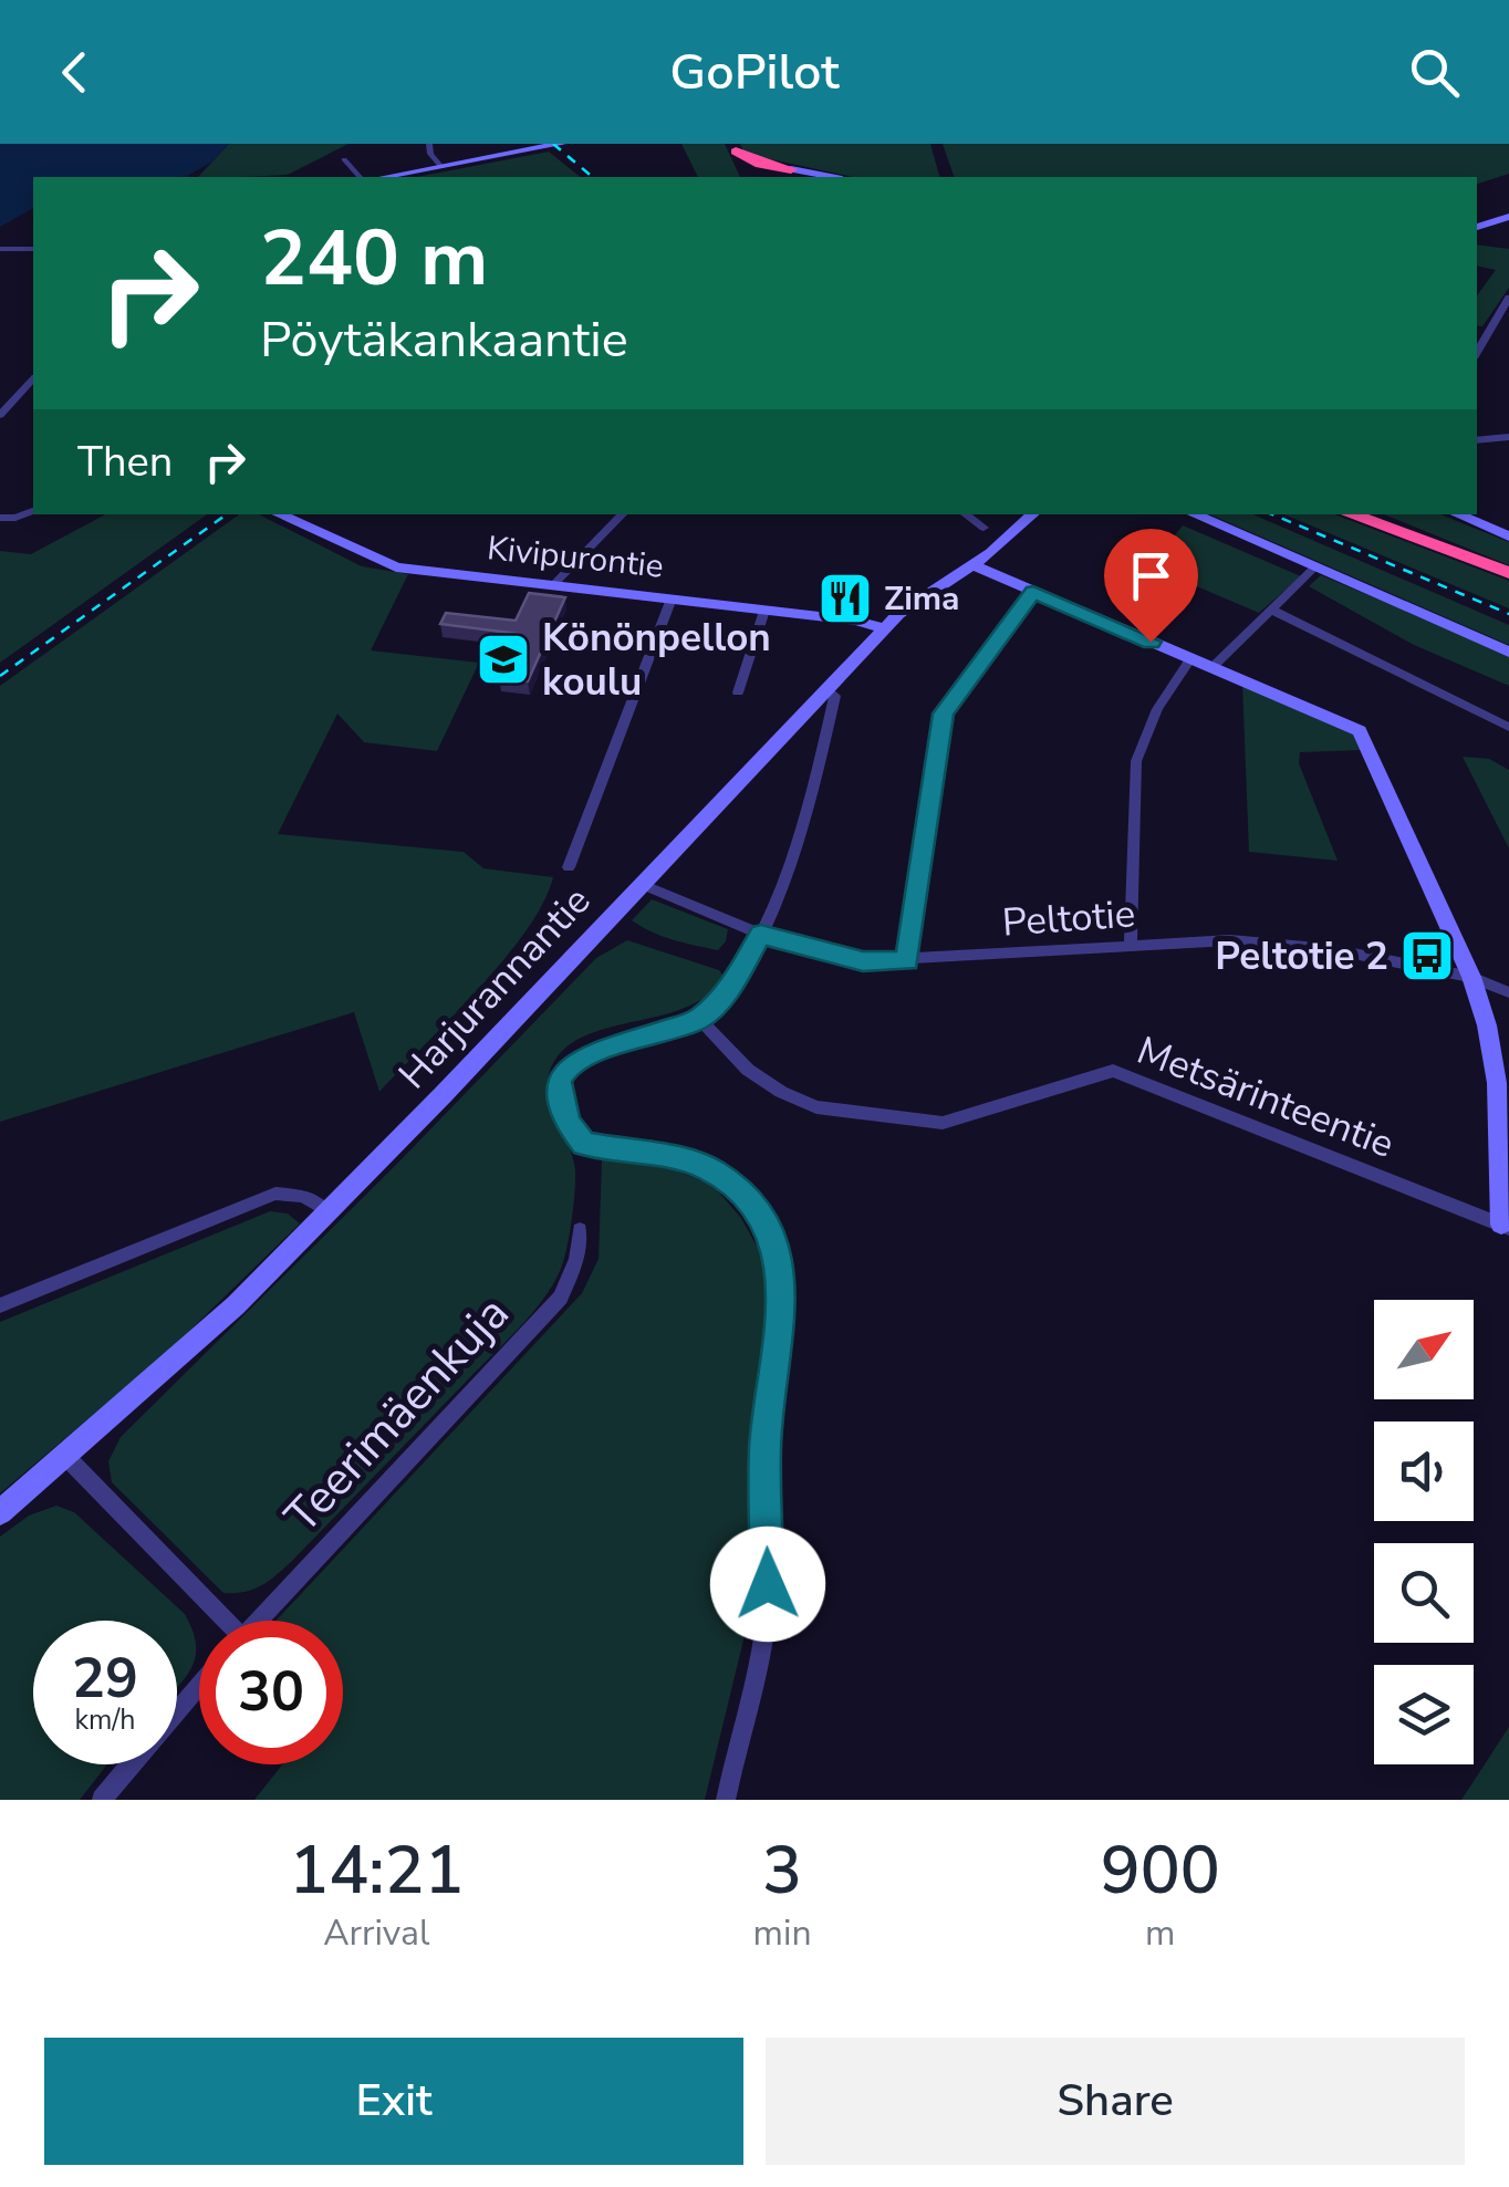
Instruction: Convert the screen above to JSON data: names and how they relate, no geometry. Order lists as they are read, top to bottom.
{
  "streets": {
    "street": [
      "Kivipurontie",
      "Peltotie",
      "Harjurannantie",
      "Metsärinteentie",
      "Teerimäenkuja"
    ]
  },
  "crossings": [
    ["Kivipurontie", "Harjurannantie"],
    ["Peltotie", "Harjurannantie"]
  ],
  "places": {
    "restaurant": ["Zima"],
    "school or university": ["Könönpellon koulu"],
    "bus stop": ["Peltotie 2"]
  },
  "north": "top right",
  "page": {
    "header": "GoPilot",
    "turn": ["240 m", "Pöytäkankaantie"],
    "then": "Then",
    "speed": "29 km/h",
    "limit": "30",
    "eta": [
      "14:21",
      "Arrival",
      "3",
      "min",
      "900",
      "m"
    ],
    "buttons": ["Exit", "Share"]
  }
}
